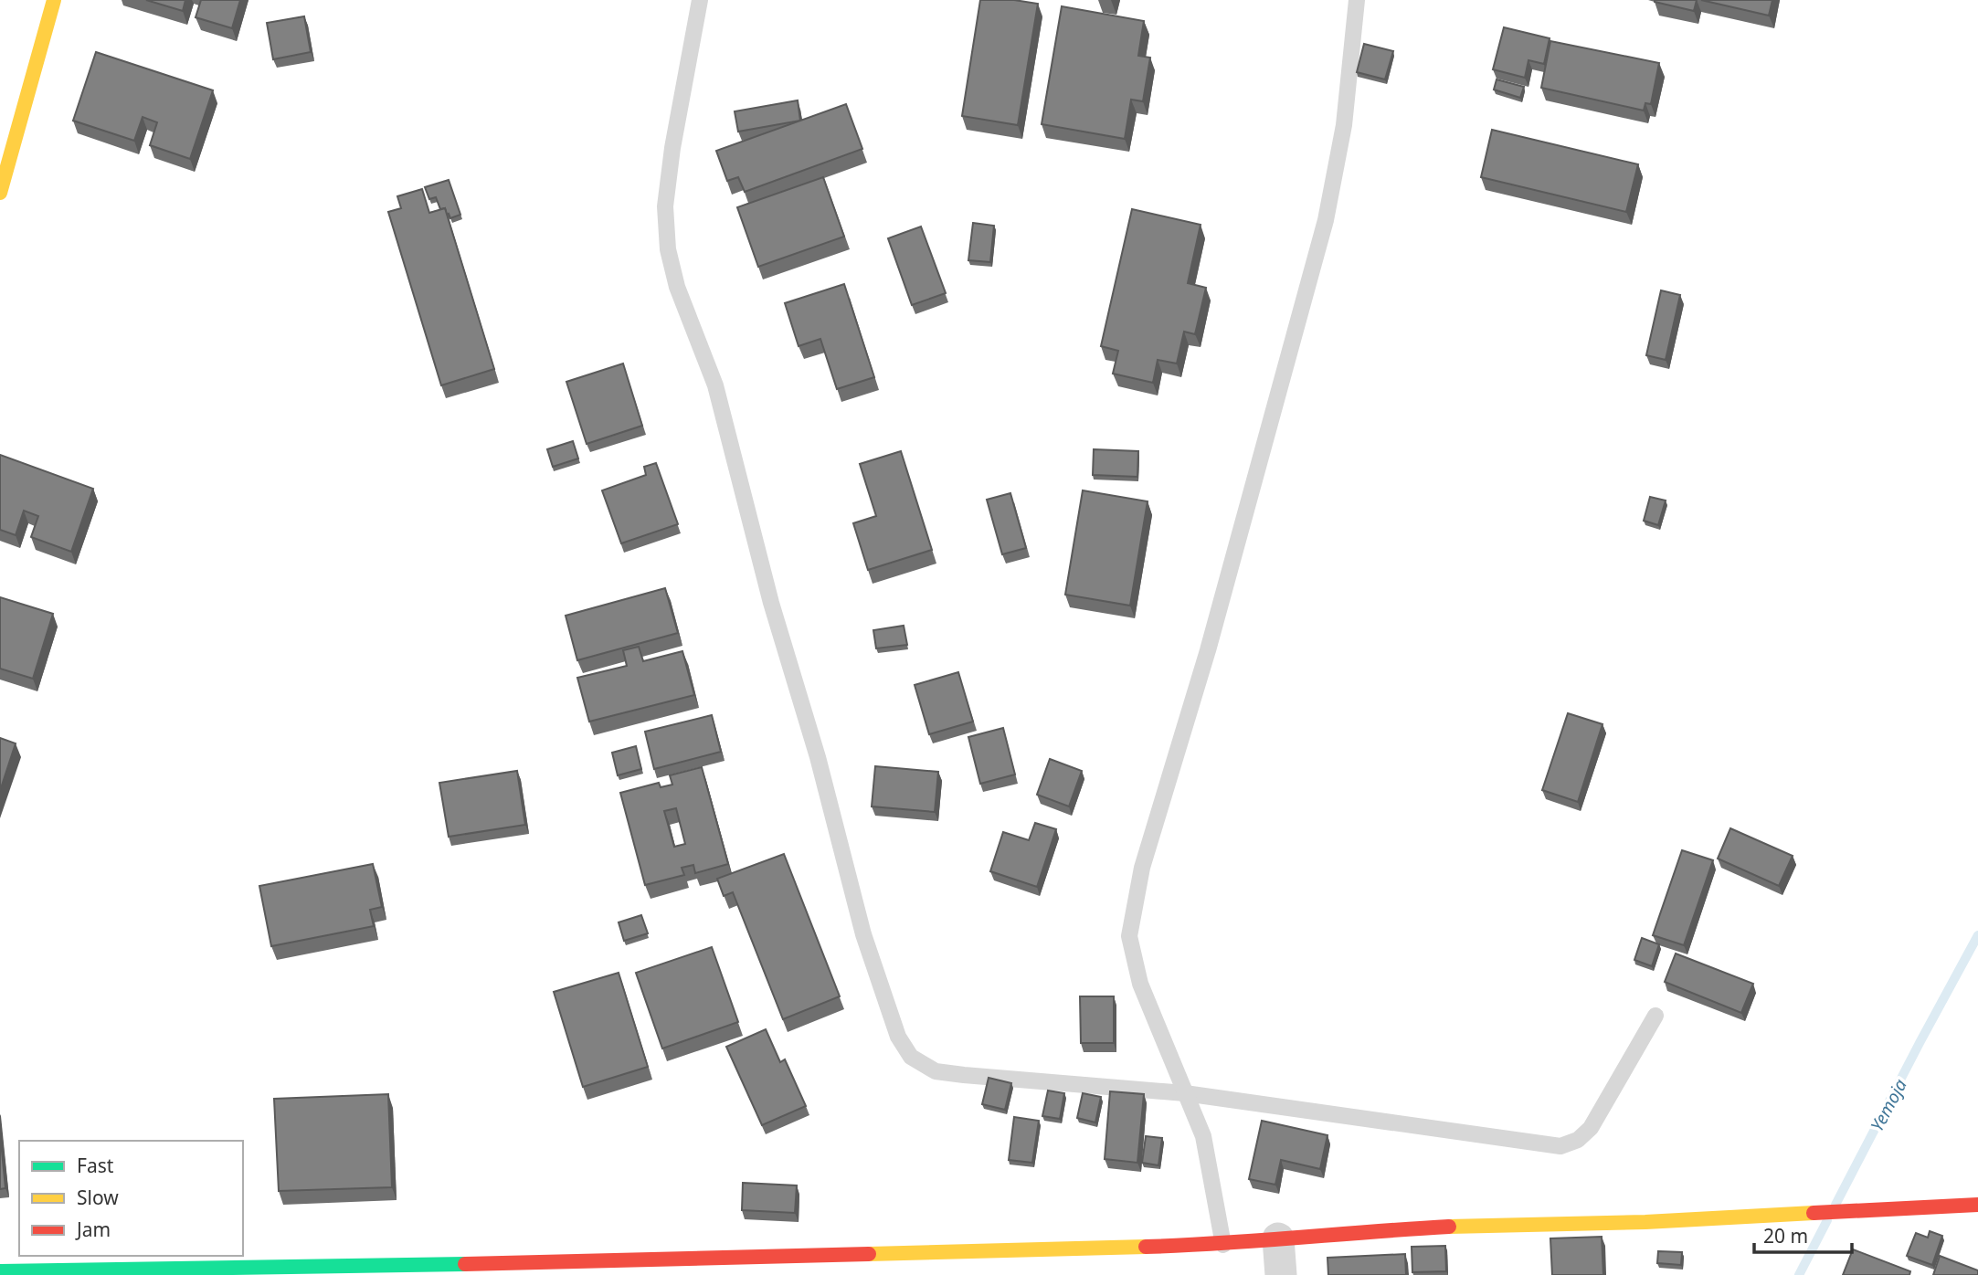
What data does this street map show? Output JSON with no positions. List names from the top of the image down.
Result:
{
  "water": ["Yemoja"],
  "legend": ["Fast", "Slow", "Jam"],
  "scale_bar": "20 m"
}
